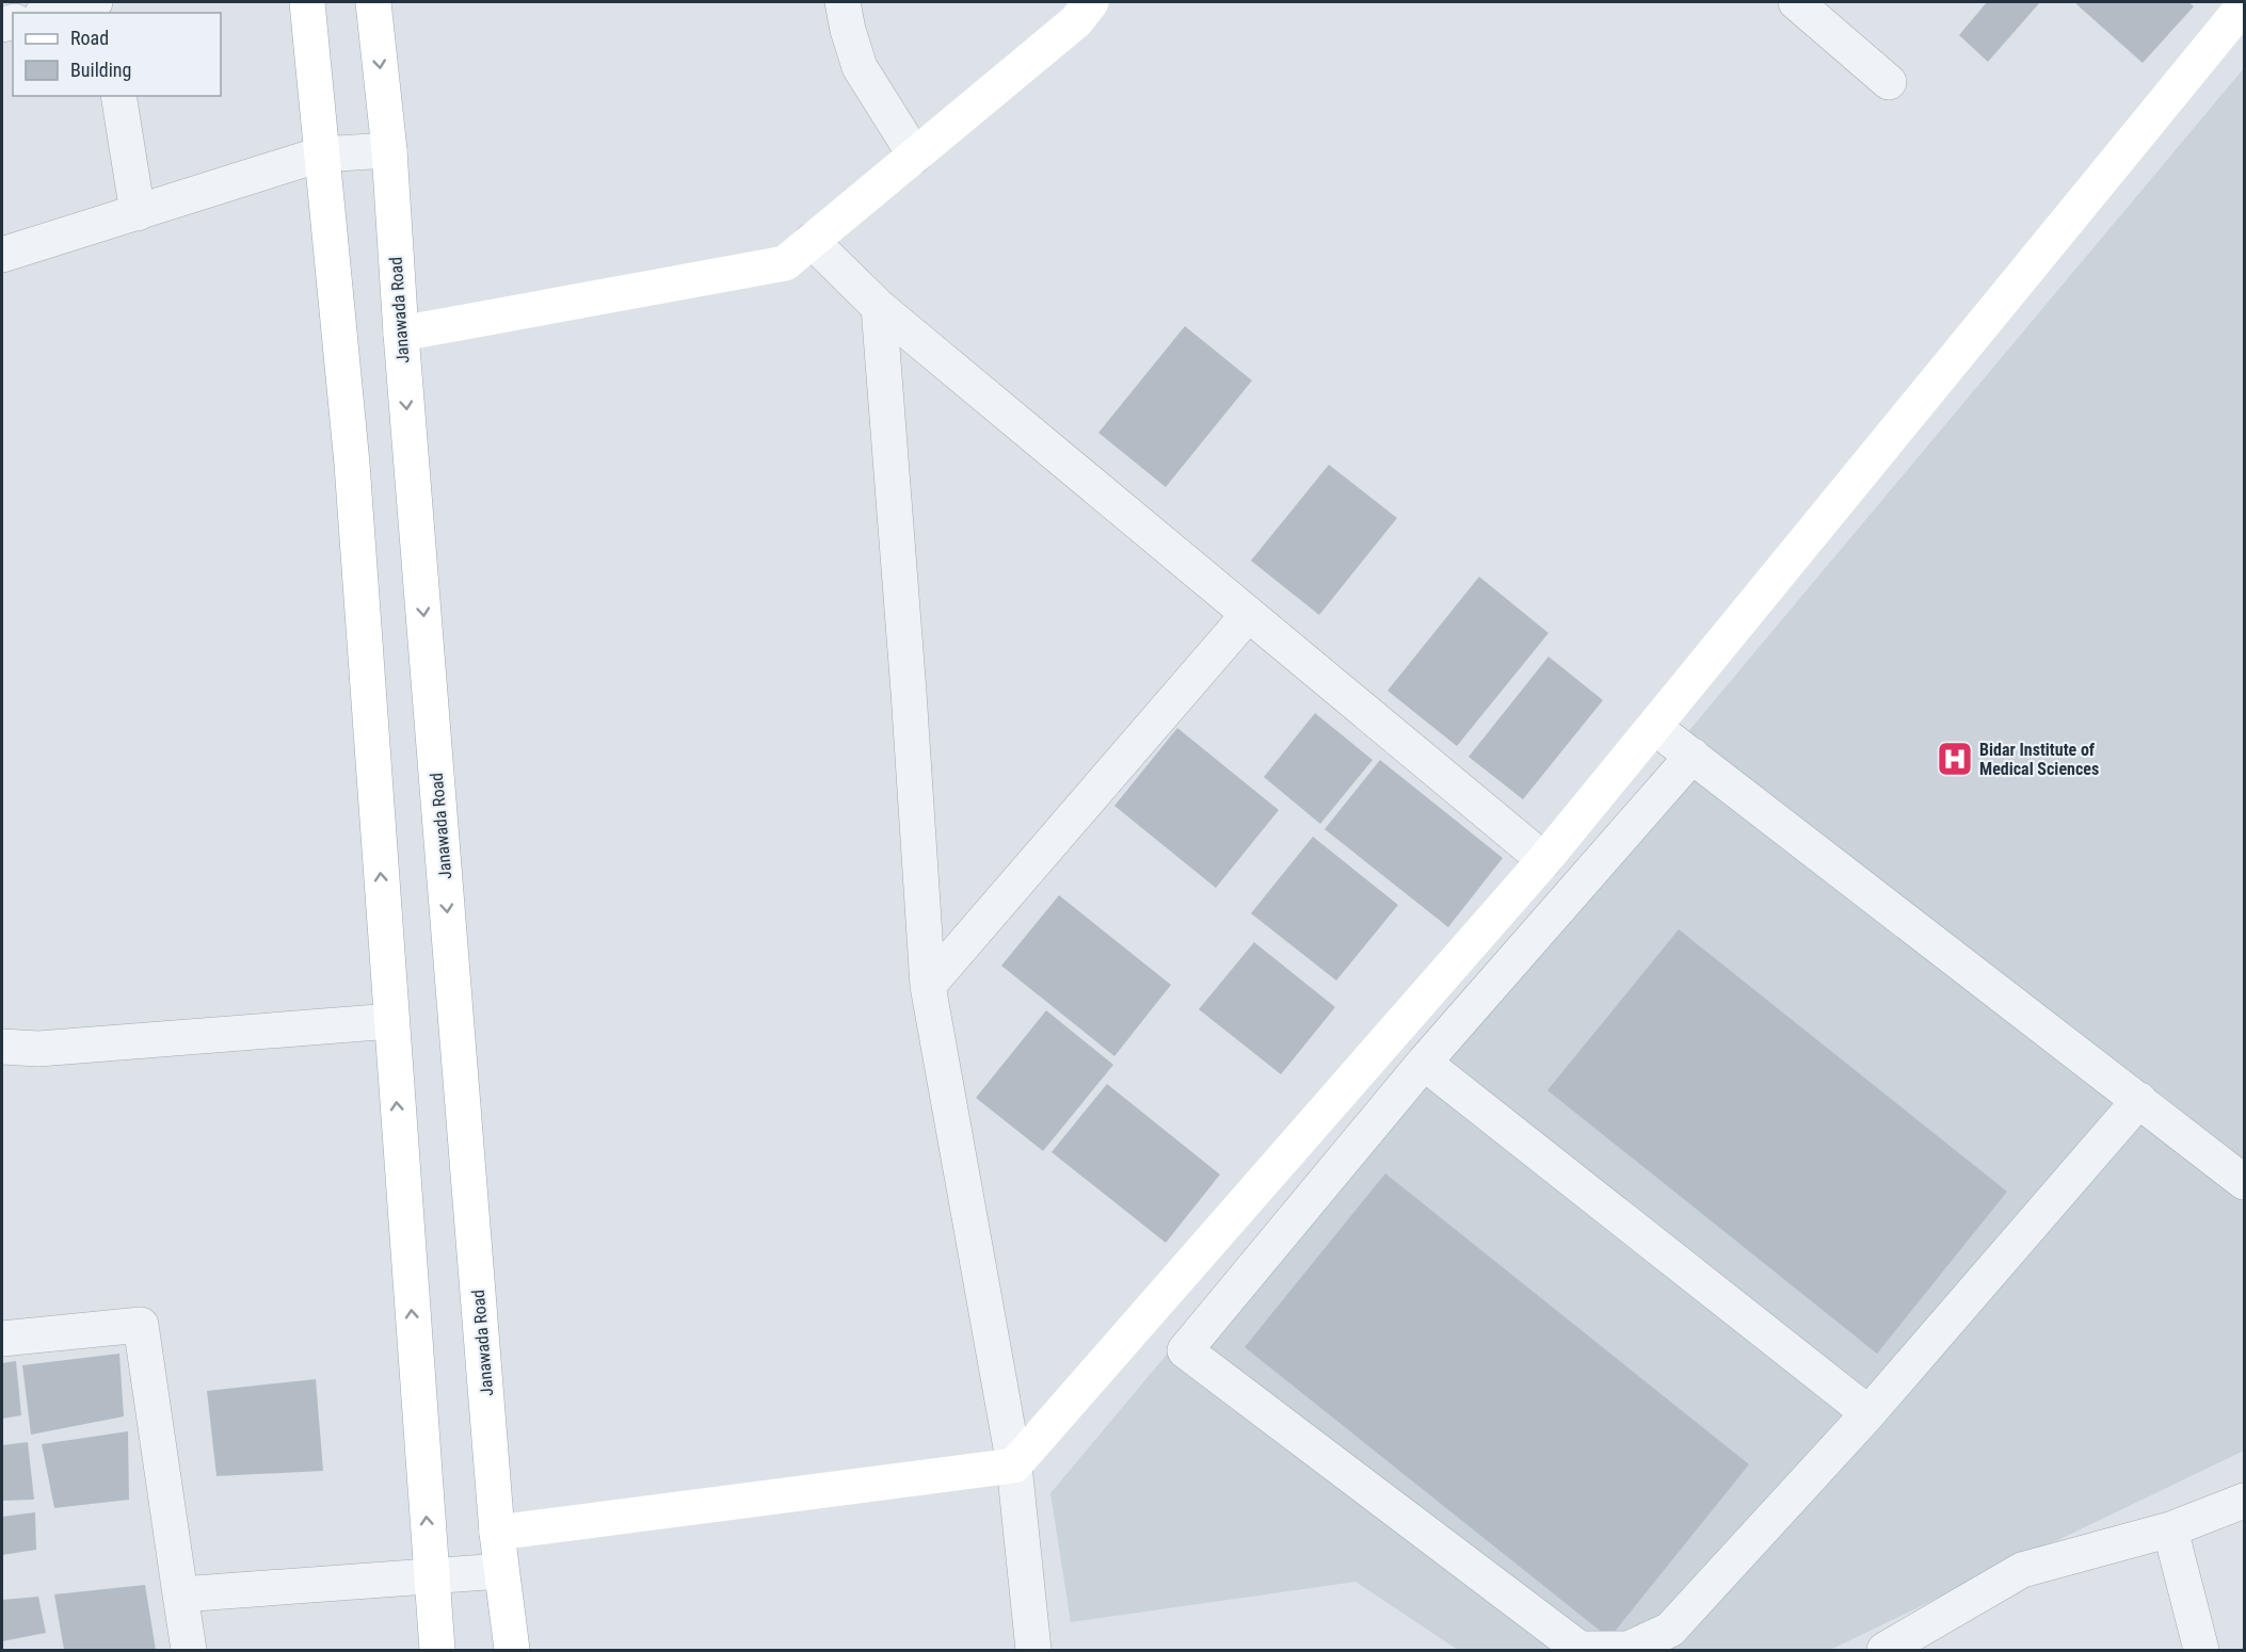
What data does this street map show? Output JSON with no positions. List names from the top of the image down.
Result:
{
  "streets": {
    "main road": ["Janawada Road"]
  },
  "places": {
    "hospital": ["Bidar Institute of Medical Sciences"]
  },
  "legend": ["Road", "Building"]
}
